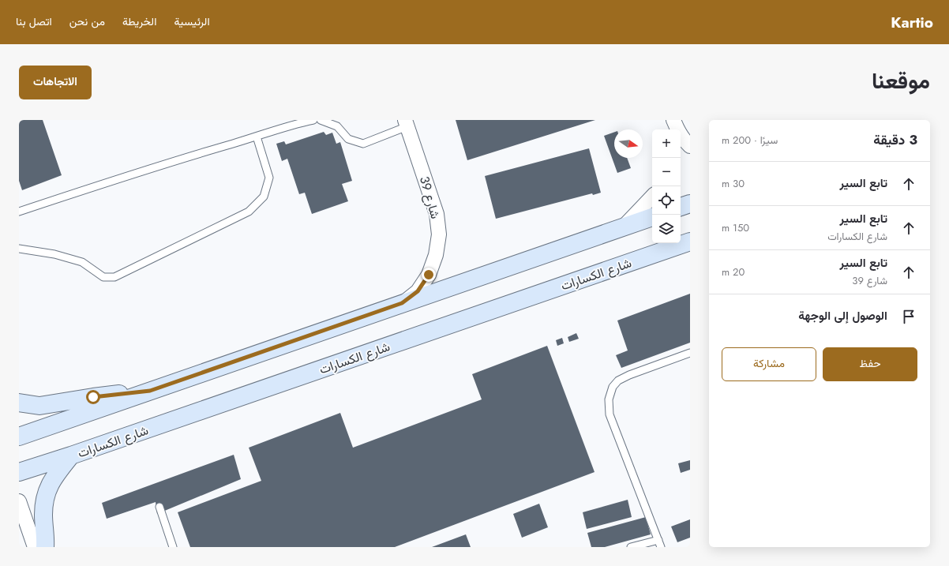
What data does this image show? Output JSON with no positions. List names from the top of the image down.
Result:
{
  "streets": {
    "street": ["شارع 39", "شارع الكسارات"]
  },
  "north": "right",
  "page": {
    "header": "Kartio",
    "nav": [
      "الرئيسية",
      "الخريطة",
      "من نحن",
      "اتصل بنا"
    ],
    "title": "موقعنا",
    "buttons": [
      "الاتجاهات",
      ["حفظ", "مشاركة"]
    ],
    "heading": ["3 دقيقة", "سيرًا · 200 m"],
    "map_buttons": ["+", "−"],
    "list": [
      ["تابع السير", "30 m"],
      ["تابع السير", "شارع الكسارات", "150 m"],
      ["تابع السير", "شارع 39", "20 m"],
      "الوصول إلى الوجهة"
    ]
  }
}
